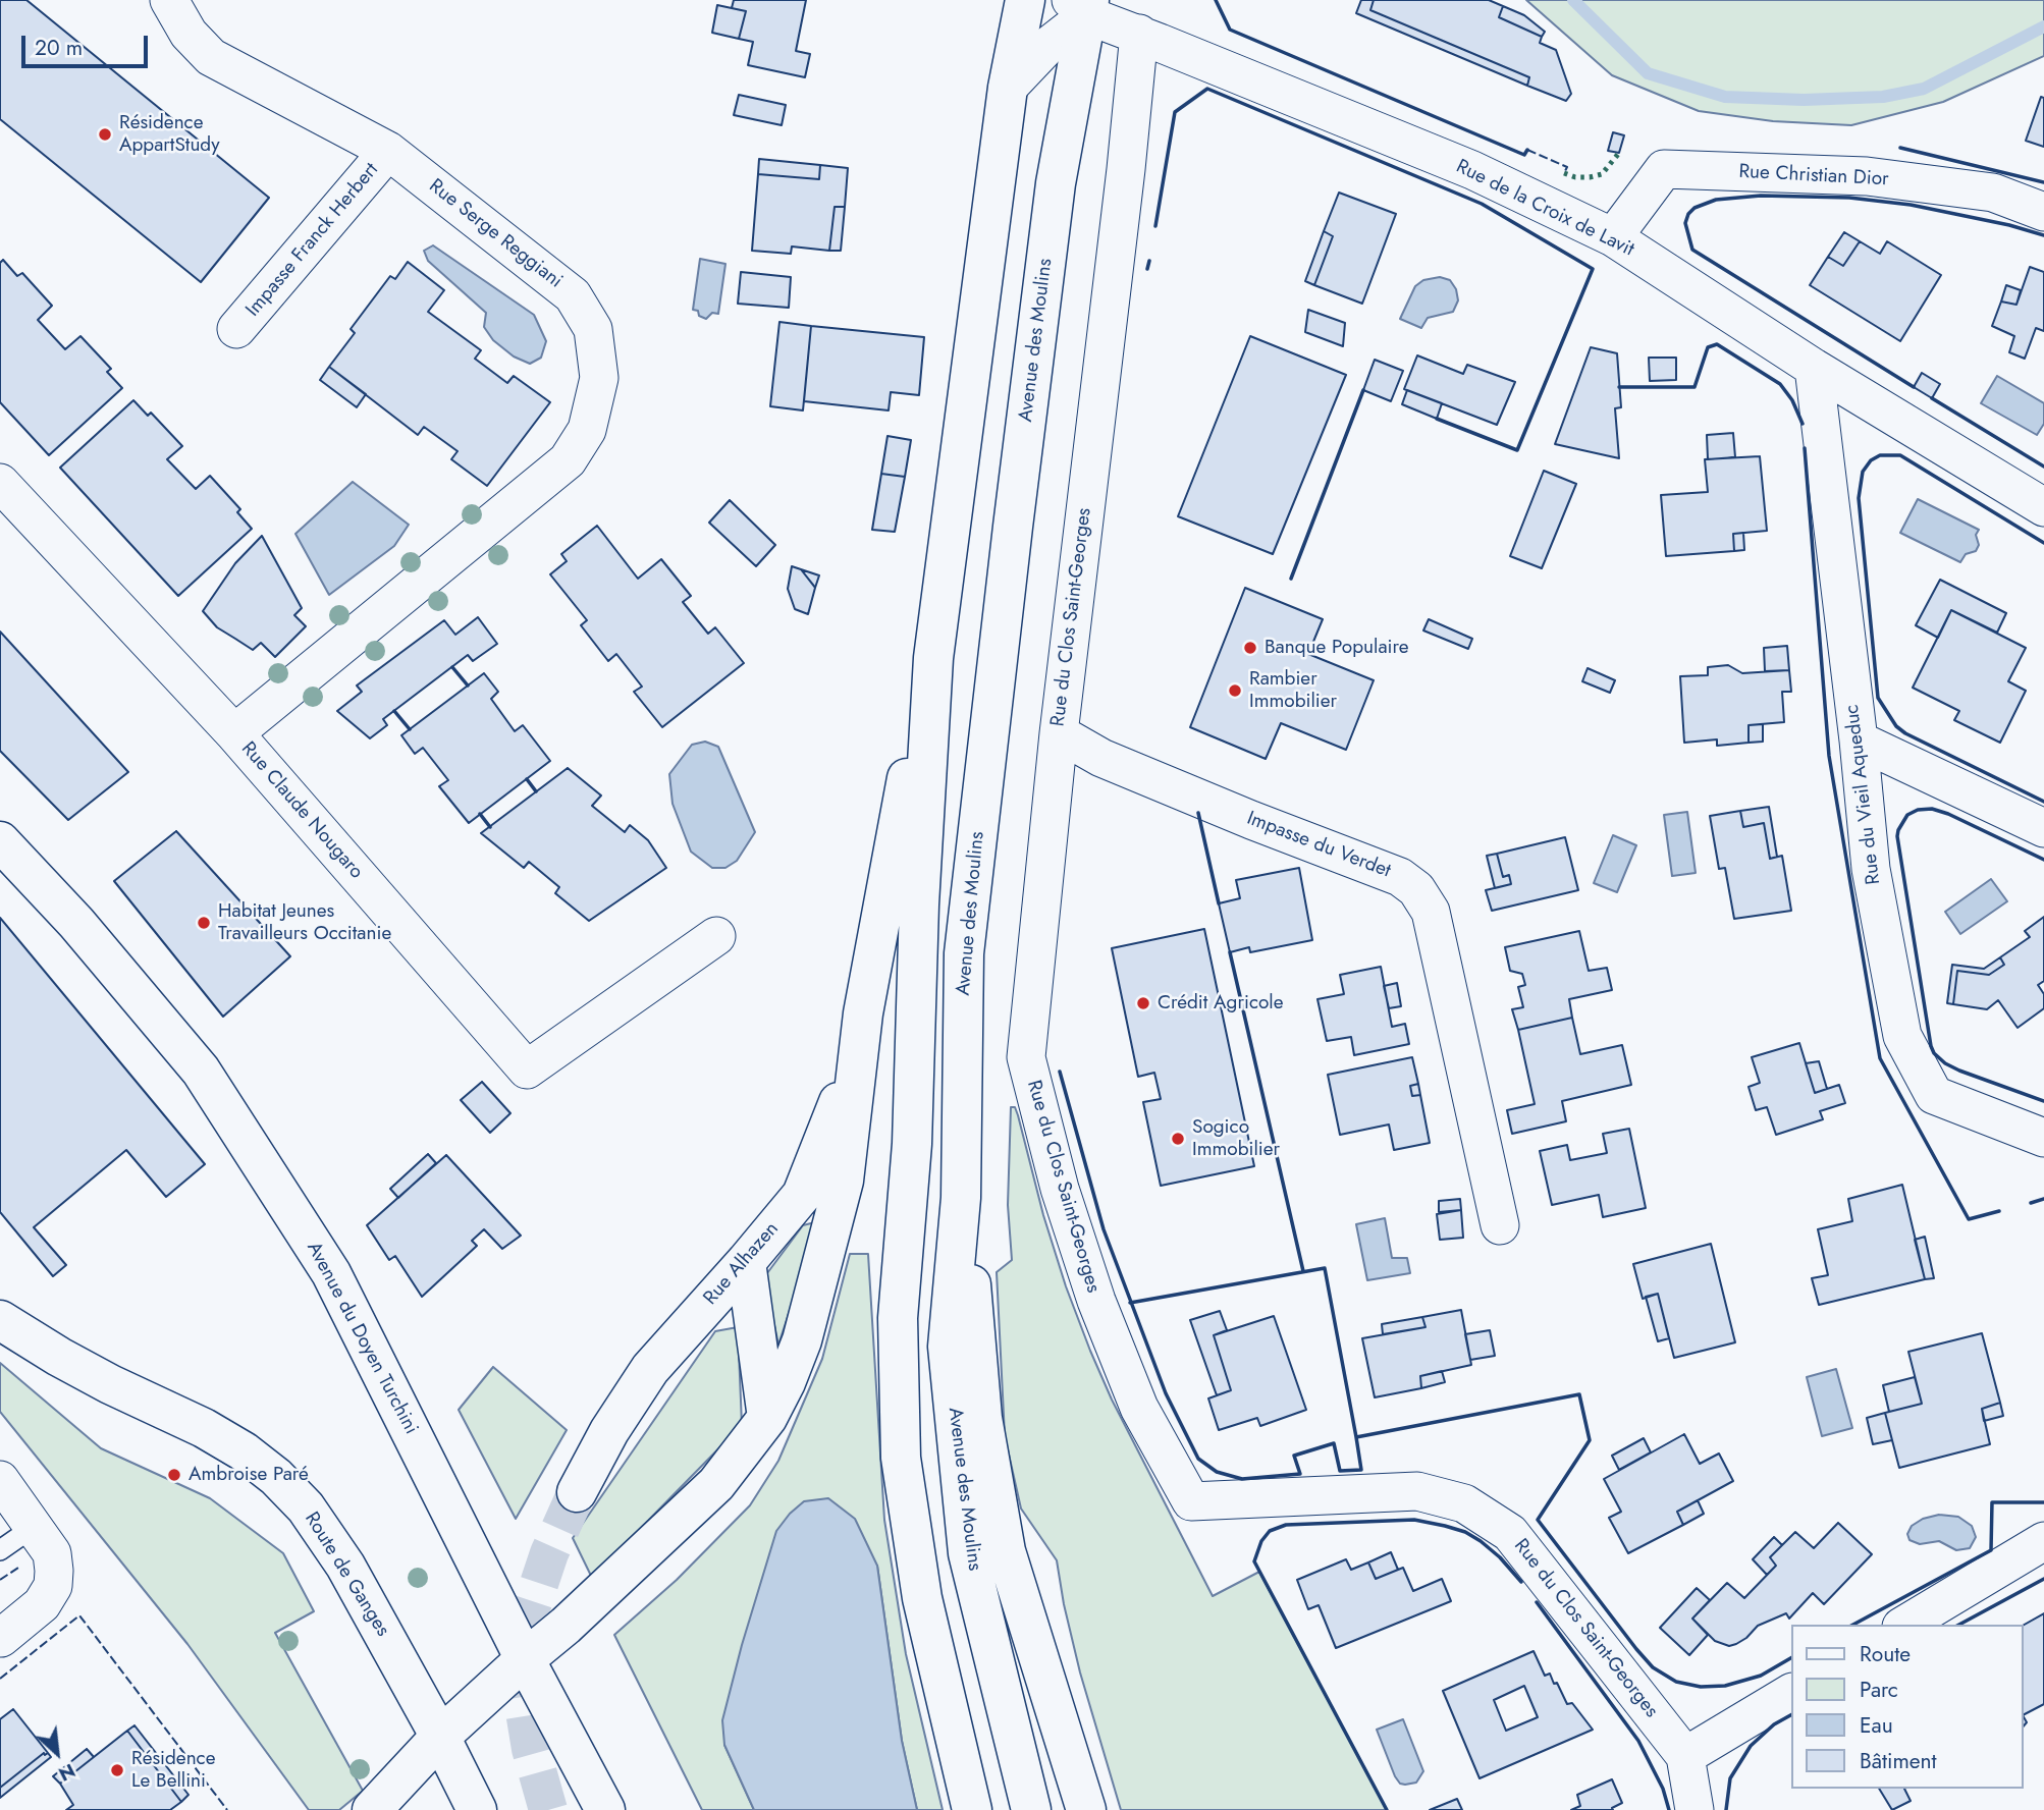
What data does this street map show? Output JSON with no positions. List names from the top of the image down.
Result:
{
  "streets": {
    "main road": [
      "Avenue des Moulins",
      "Rue Alhazen",
      "Avenue du Doyen Turchini",
      "Route de Ganges"
    ],
    "street": [
      "Rue Christian Dior",
      "Rue de la Croix de Lavit",
      "Rue Serge Reggiani",
      "Impasse Franck Herbert",
      "Rue du Clos Saint-Georges",
      "Rue du Vieil Aqueduc",
      "Rue Claude Nougaro",
      "Impasse du Verdet"
    ]
  },
  "crossings": [
    ["Rue Christian Dior", "Rue de la Croix de Lavit"],
    ["Rue de la Croix de Lavit", "Avenue des Moulins"],
    ["Rue de la Croix de Lavit", "Rue du Clos Saint-Georges"],
    ["Rue de la Croix de Lavit", "Rue du Vieil Aqueduc"],
    ["Rue Serge Reggiani", "Impasse Franck Herbert"],
    ["Rue Serge Reggiani", "Rue Claude Nougaro"],
    ["Avenue des Moulins", "Rue du Clos Saint-Georges"],
    ["Rue du Clos Saint-Georges", "Impasse du Verdet"]
  ],
  "places": [
    "Résidence AppartStudy",
    "Banque Populaire",
    "Rambier Immobilier",
    "Habitat Jeunes Travailleurs Occitanie",
    "Crédit Agricole",
    "Sogico Immobilier",
    "Ambroise Paré",
    "Résidence Le Bellini"
  ],
  "legend": [
    "Route",
    "Parc",
    "Eau",
    "Bâtiment"
  ],
  "scale_bar": "20 m",
  "north": "bottom right"
}
